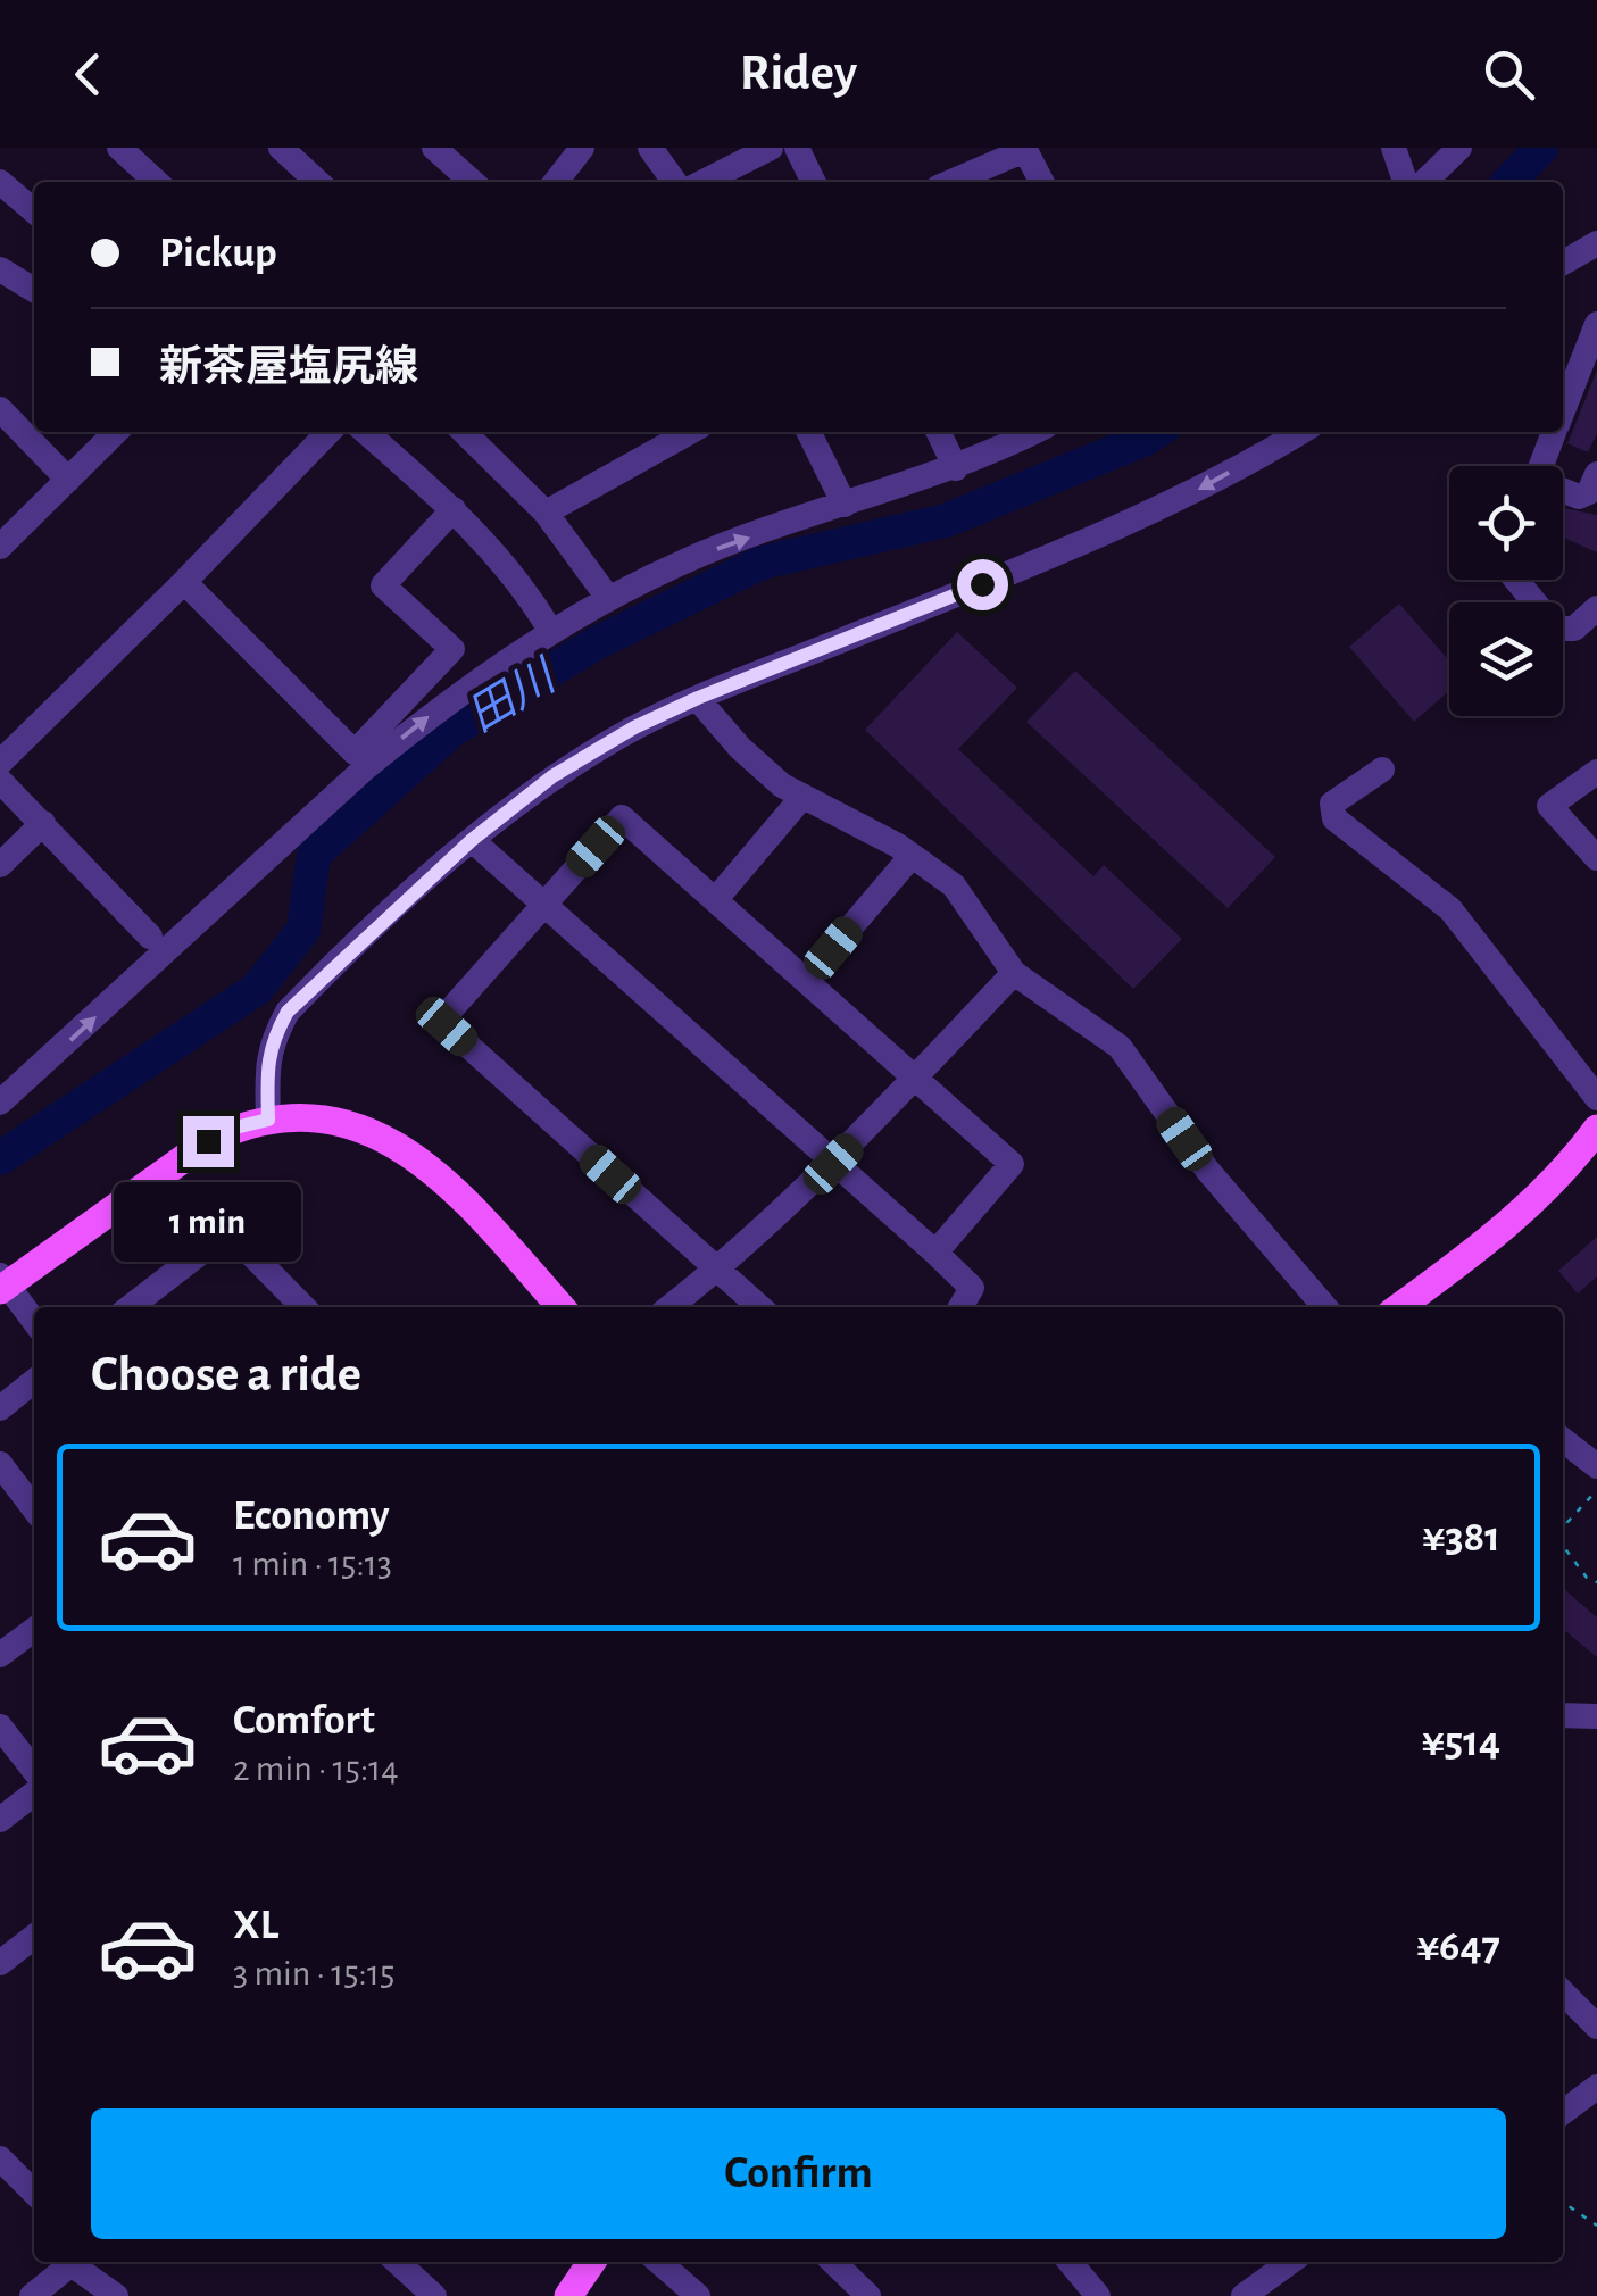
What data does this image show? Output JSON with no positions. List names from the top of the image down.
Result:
{
  "water": ["田川"],
  "page": {
    "header": "Ridey",
    "banner": ["Pickup", "新茶屋塩尻線"],
    "bubble": "1 min",
    "heading": "Choose a ride",
    "list": [
      {
        "name": "Economy",
        "note": "1 min · 15:13",
        "value": "¥381"
      },
      {
        "name": "Comfort",
        "note": "2 min · 15:14",
        "value": "¥514"
      },
      {
        "name": "XL",
        "note": "3 min · 15:15",
        "value": "¥647"
      }
    ],
    "buttons": "Confirm"
  }
}
